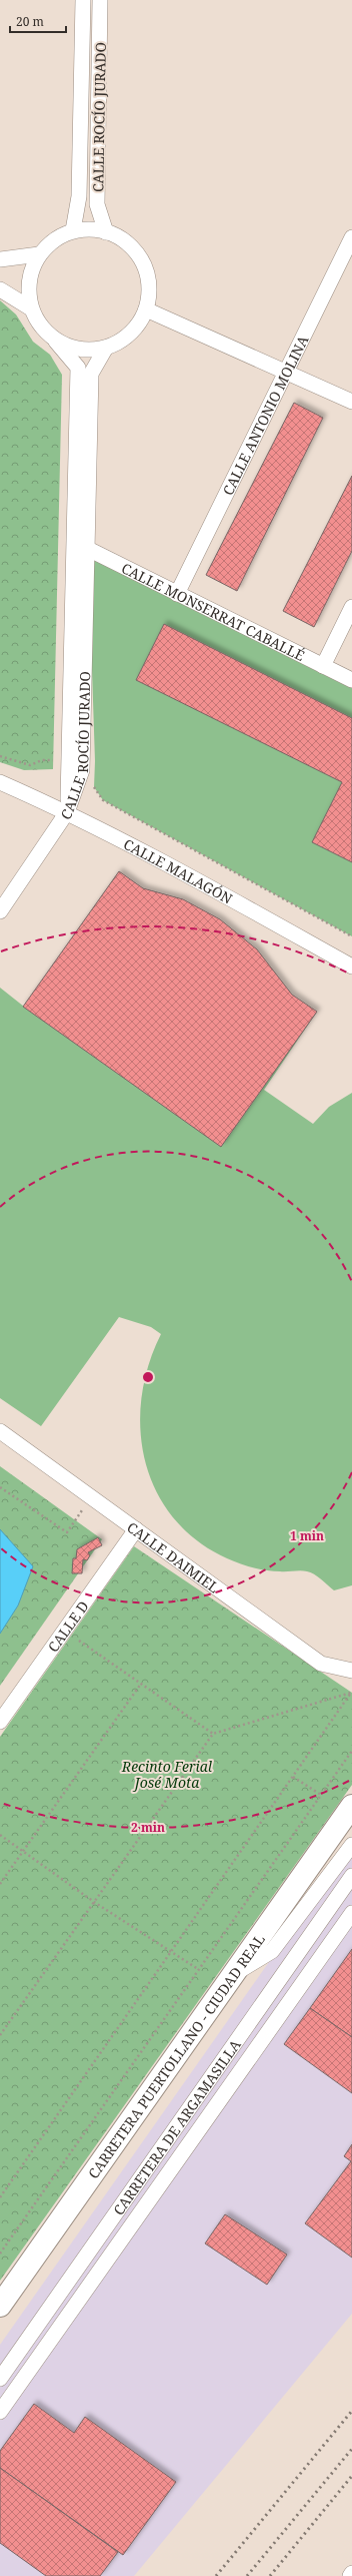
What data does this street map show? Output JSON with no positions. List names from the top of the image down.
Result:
{
  "streets": {
    "highway": ["CARRETERA PUERTOLLANO - CIUDAD REAL"],
    "street": [
      "CALLE ROCÍO JURADO",
      "CALLE ANTONIO MOLINA",
      "CALLE MONSERRAT CABALLÉ",
      "CALLE MALAGÓN",
      "CALLE DAIMIEL",
      "CALLE D",
      "CARRETERA DE ARGAMASILLA"
    ]
  },
  "crossings": [
    ["CALLE ROCÍO JURADO", "CALLE MONSERRAT CABALLÉ"],
    ["CALLE ROCÍO JURADO", "CALLE MALAGÓN"],
    ["CALLE ANTONIO MOLINA", "CALLE MONSERRAT CABALLÉ"],
    ["CALLE DAIMIEL", "CALLE D"]
  ],
  "parks": ["Recinto Ferial José Mota"],
  "scale_bar": "20 m",
  "rings": ["1 min", "2 min"]
}
